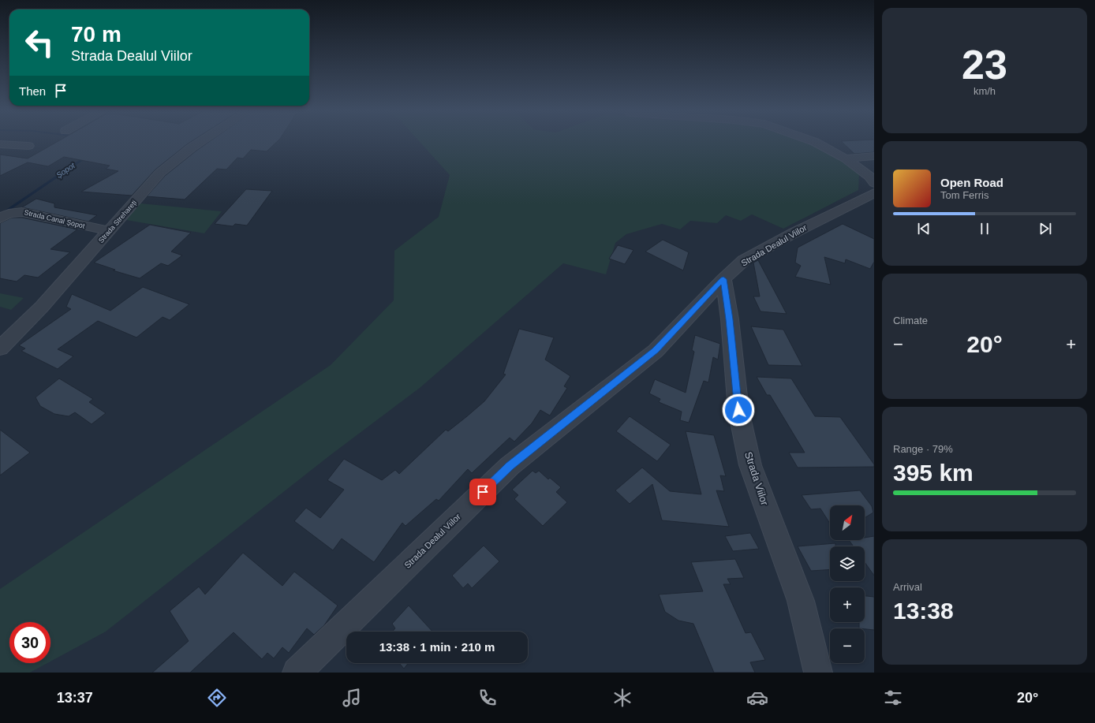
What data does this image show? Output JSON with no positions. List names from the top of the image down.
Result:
{
  "streets": {
    "street": [
      "Strada Canal Șopot",
      "Strada Strehareți",
      "Strada Dealul Viilor",
      "Strada Viilor"
    ]
  },
  "crossings": [
    ["Strada Canal Șopot", "Strada Strehareți"],
    ["Strada Dealul Viilor", "Strada Viilor"]
  ],
  "water": ["Șopot"],
  "north": "top right",
  "page": {
    "tile": [
      ["23", "km/h"],
      "Climate",
      ["Range · 79%", "395 km"],
      ["Arrival", "13:38"]
    ],
    "turn": ["70 m", "Strada Dealul Viilor"],
    "then": "Then",
    "song": ["Open Road", "Tom Ferris"],
    "heat": ["−", "20°", "+"],
    "map_buttons": ["+", "−"],
    "limit": "30",
    "trip": "13:38 · 1 min · 210 m",
    "tabs": ["13:37", "20°"]
  }
}
